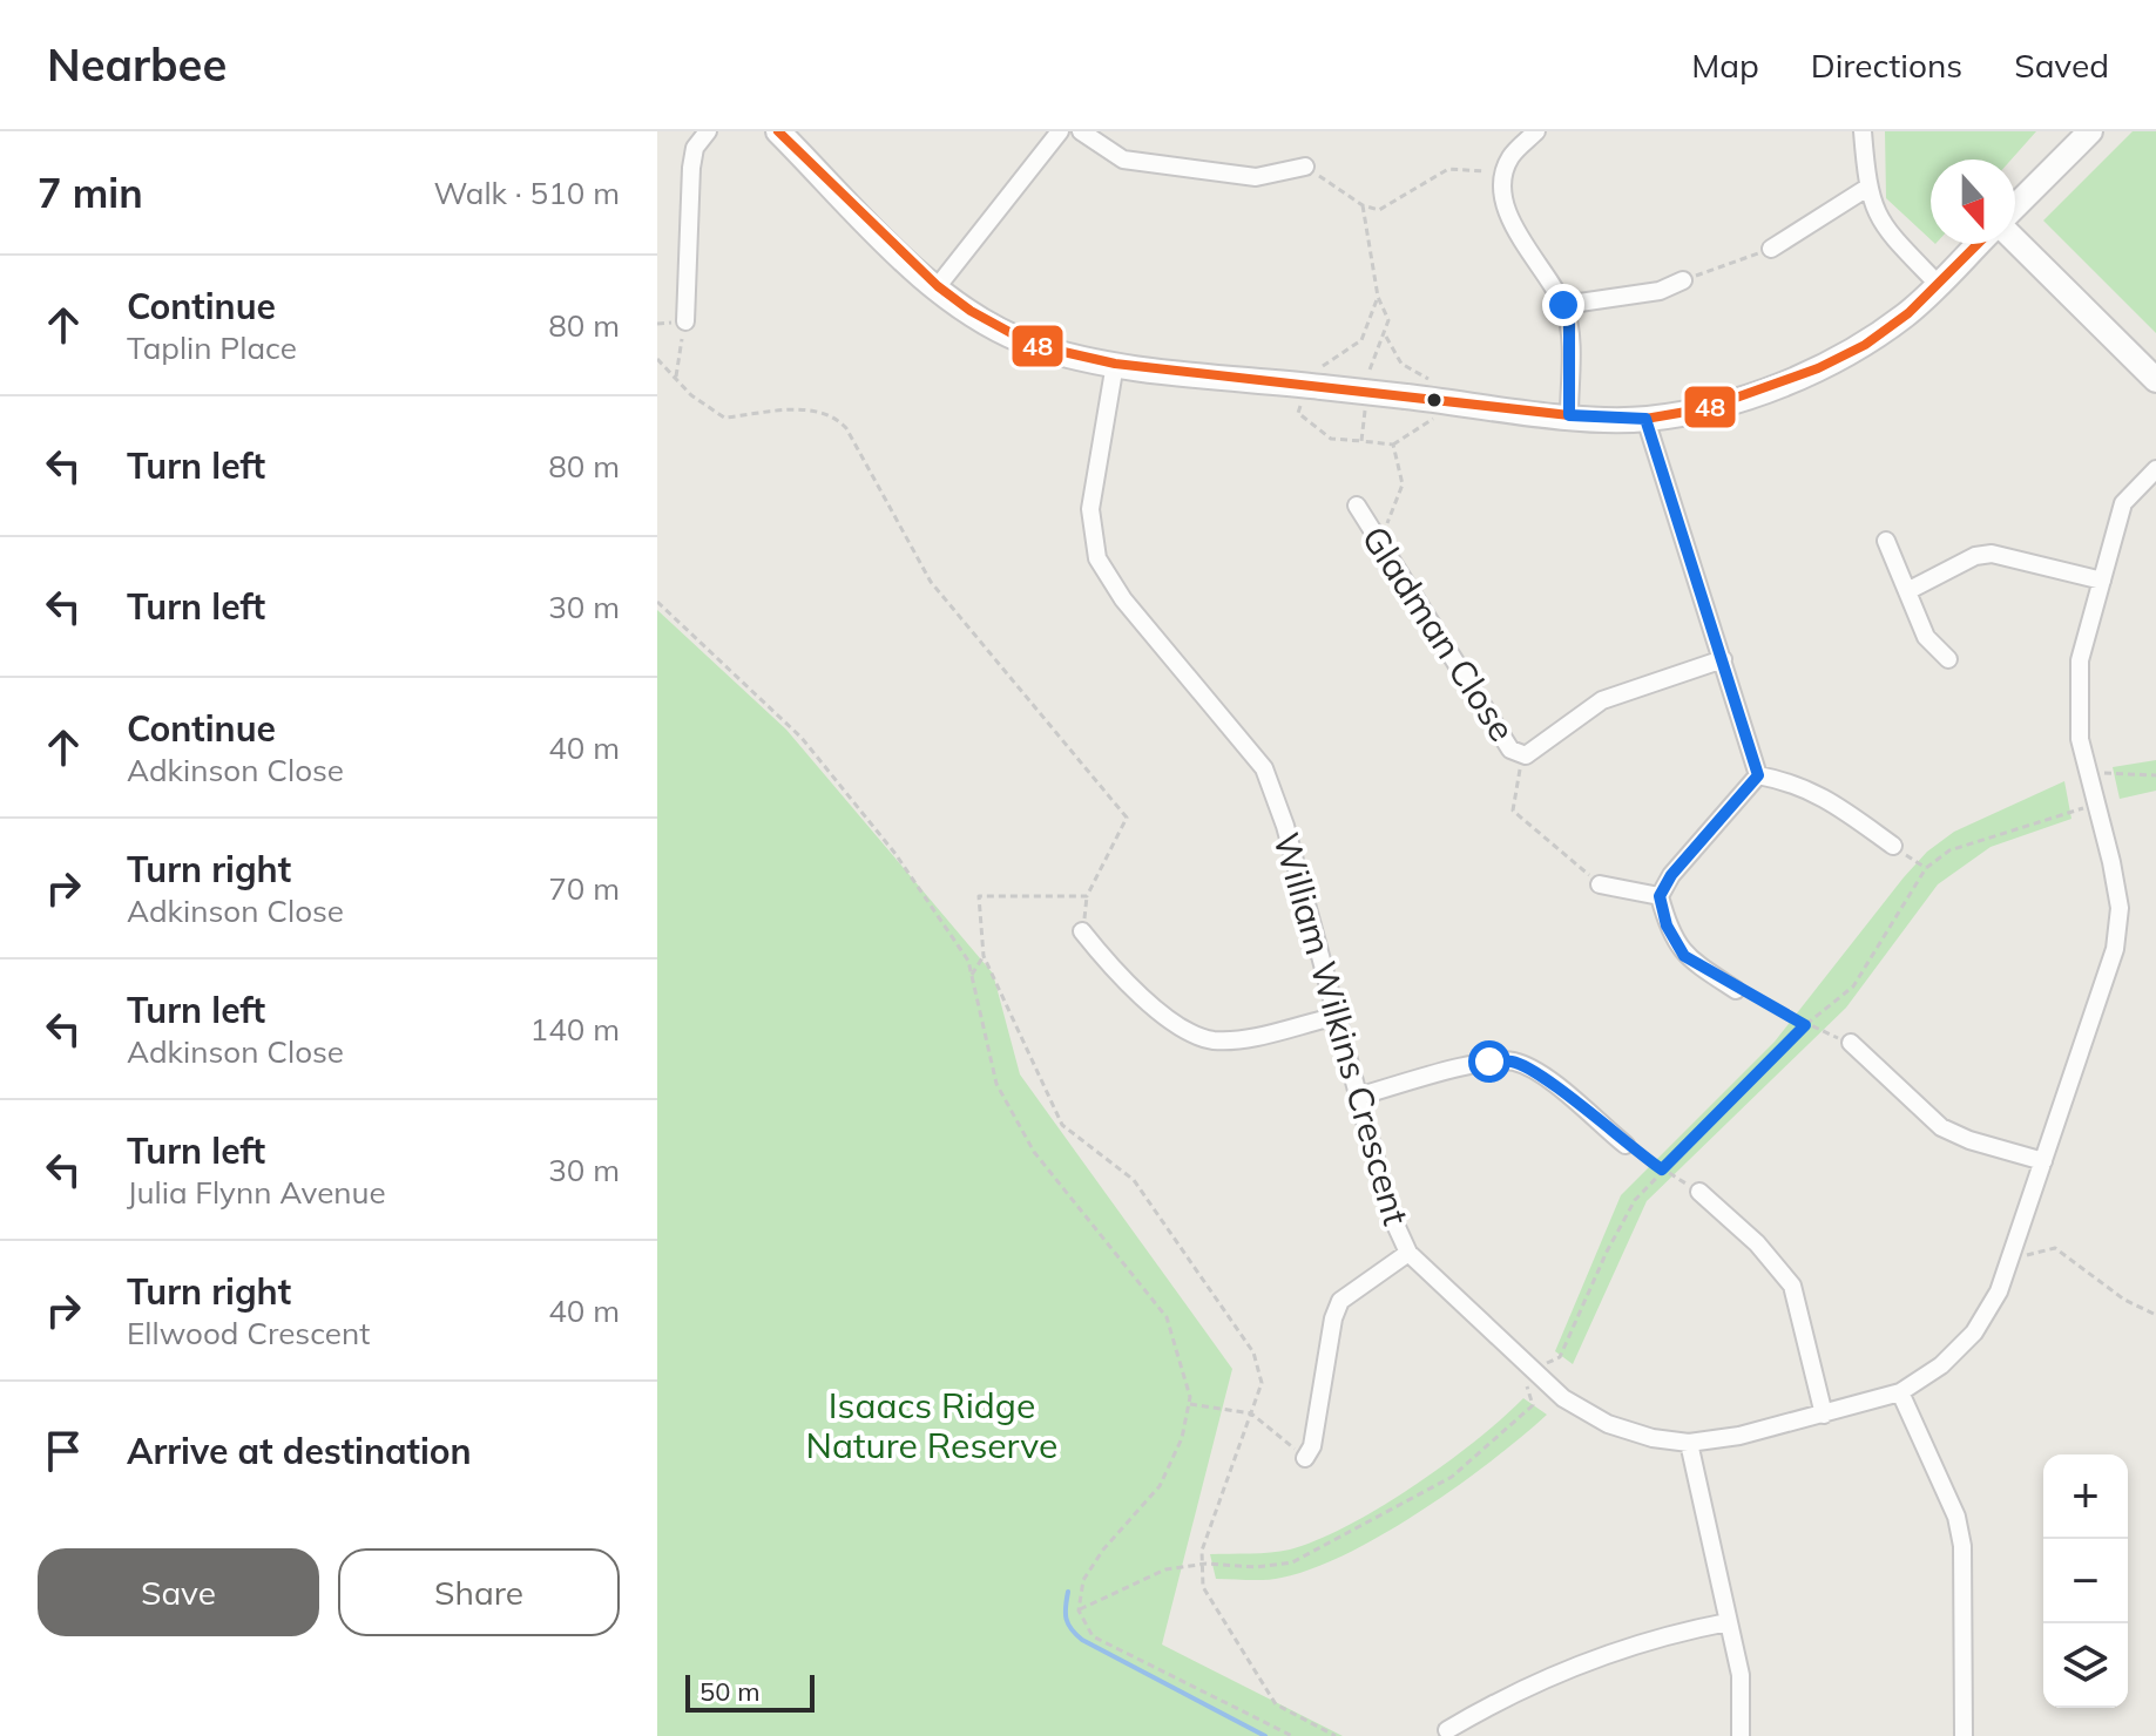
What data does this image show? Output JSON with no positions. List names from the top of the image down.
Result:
{
  "streets": {
    "street": ["Gladman Close", "William Wilkins Crescent"]
  },
  "parks": ["Isaacs Ridge Nature Reserve"],
  "lines": ["transit line 48"],
  "scale_bar": "50 m",
  "north": "bottom",
  "page": {
    "header": "Nearbee",
    "nav": ["Map", "Directions", "Saved"],
    "heading": ["7 min", "Walk · 510 m"],
    "list": [
      ["Continue", "Taplin Place", "80 m"],
      ["Turn left", "80 m"],
      ["Turn left", "30 m"],
      ["Continue", "Adkinson Close", "40 m"],
      ["Turn right", "Adkinson Close", "70 m"],
      ["Turn left", "Adkinson Close", "140 m"],
      ["Turn left", "Julia Flynn Avenue", "30 m"],
      ["Turn right", "Ellwood Crescent", "40 m"],
      "Arrive at destination"
    ],
    "map_buttons": ["+", "−"],
    "buttons": ["Save", "Share"],
    "scale": "50 m"
  }
}
